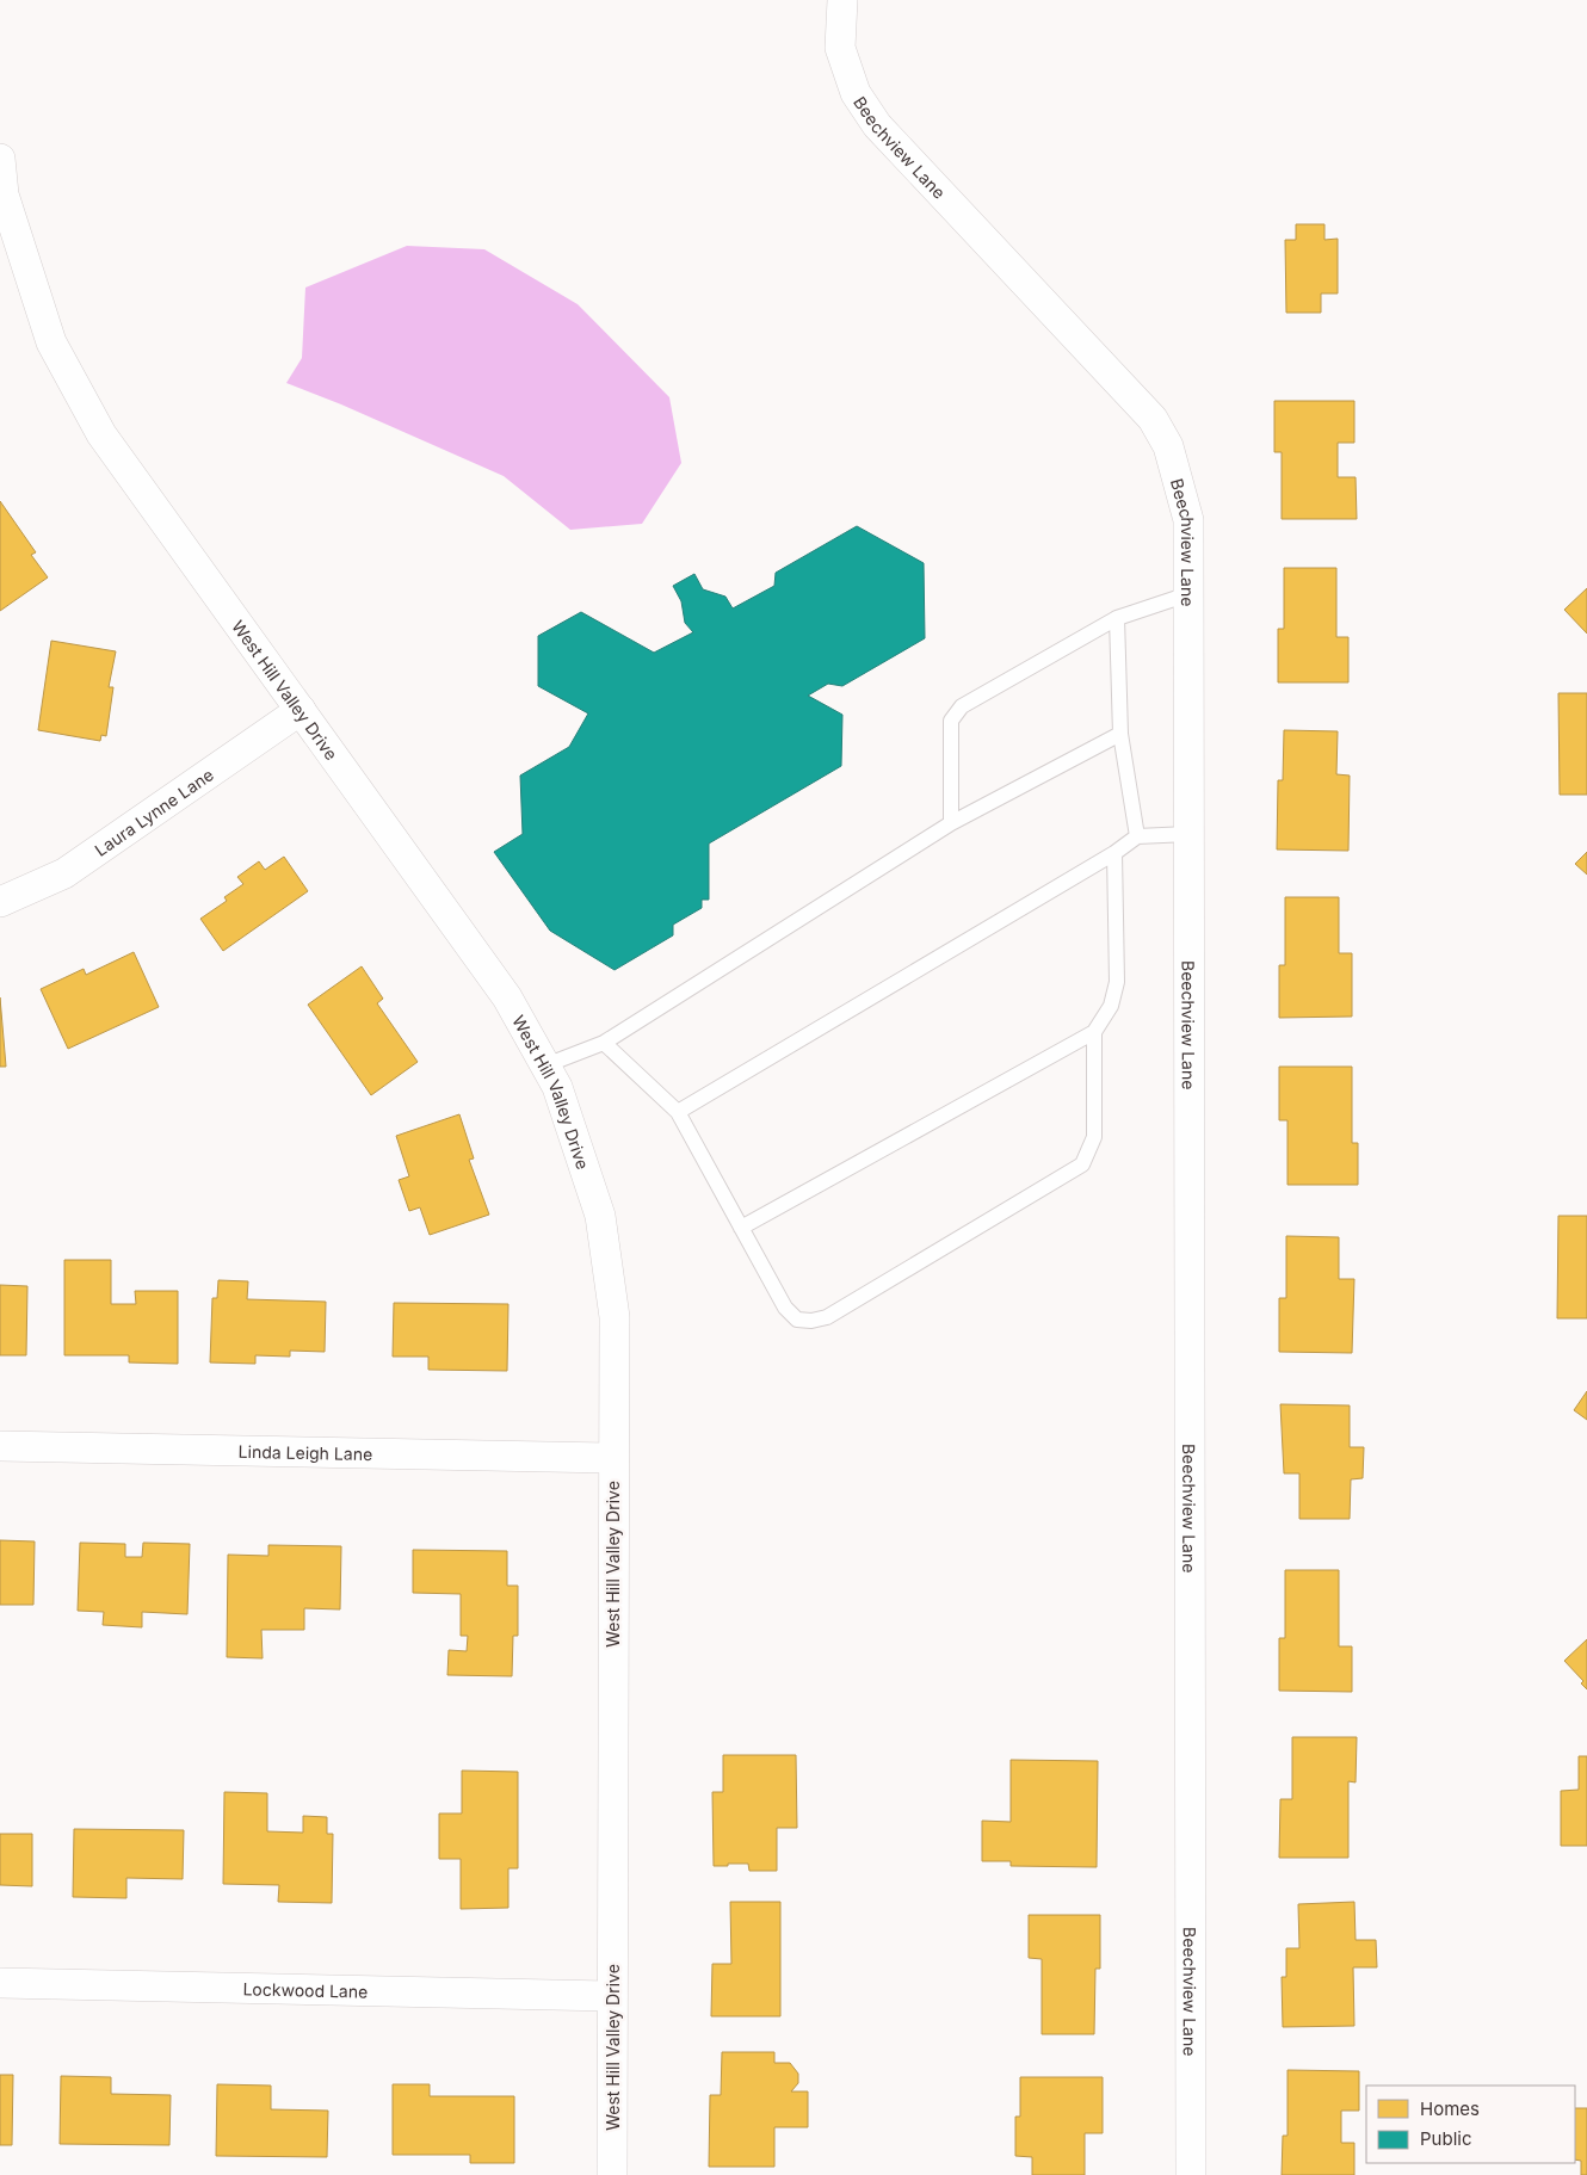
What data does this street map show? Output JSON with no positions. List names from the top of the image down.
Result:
{
  "streets": {
    "street": [
      "Beechview Lane",
      "West Hill Valley Drive",
      "Laura Lynne Lane",
      "Linda Leigh Lane",
      "Lockwood Lane"
    ]
  },
  "crossings": [
    ["West Hill Valley Drive", "Laura Lynne Lane"],
    ["West Hill Valley Drive", "Linda Leigh Lane"],
    ["West Hill Valley Drive", "Lockwood Lane"]
  ],
  "legend": ["Homes", "Public"]
}
